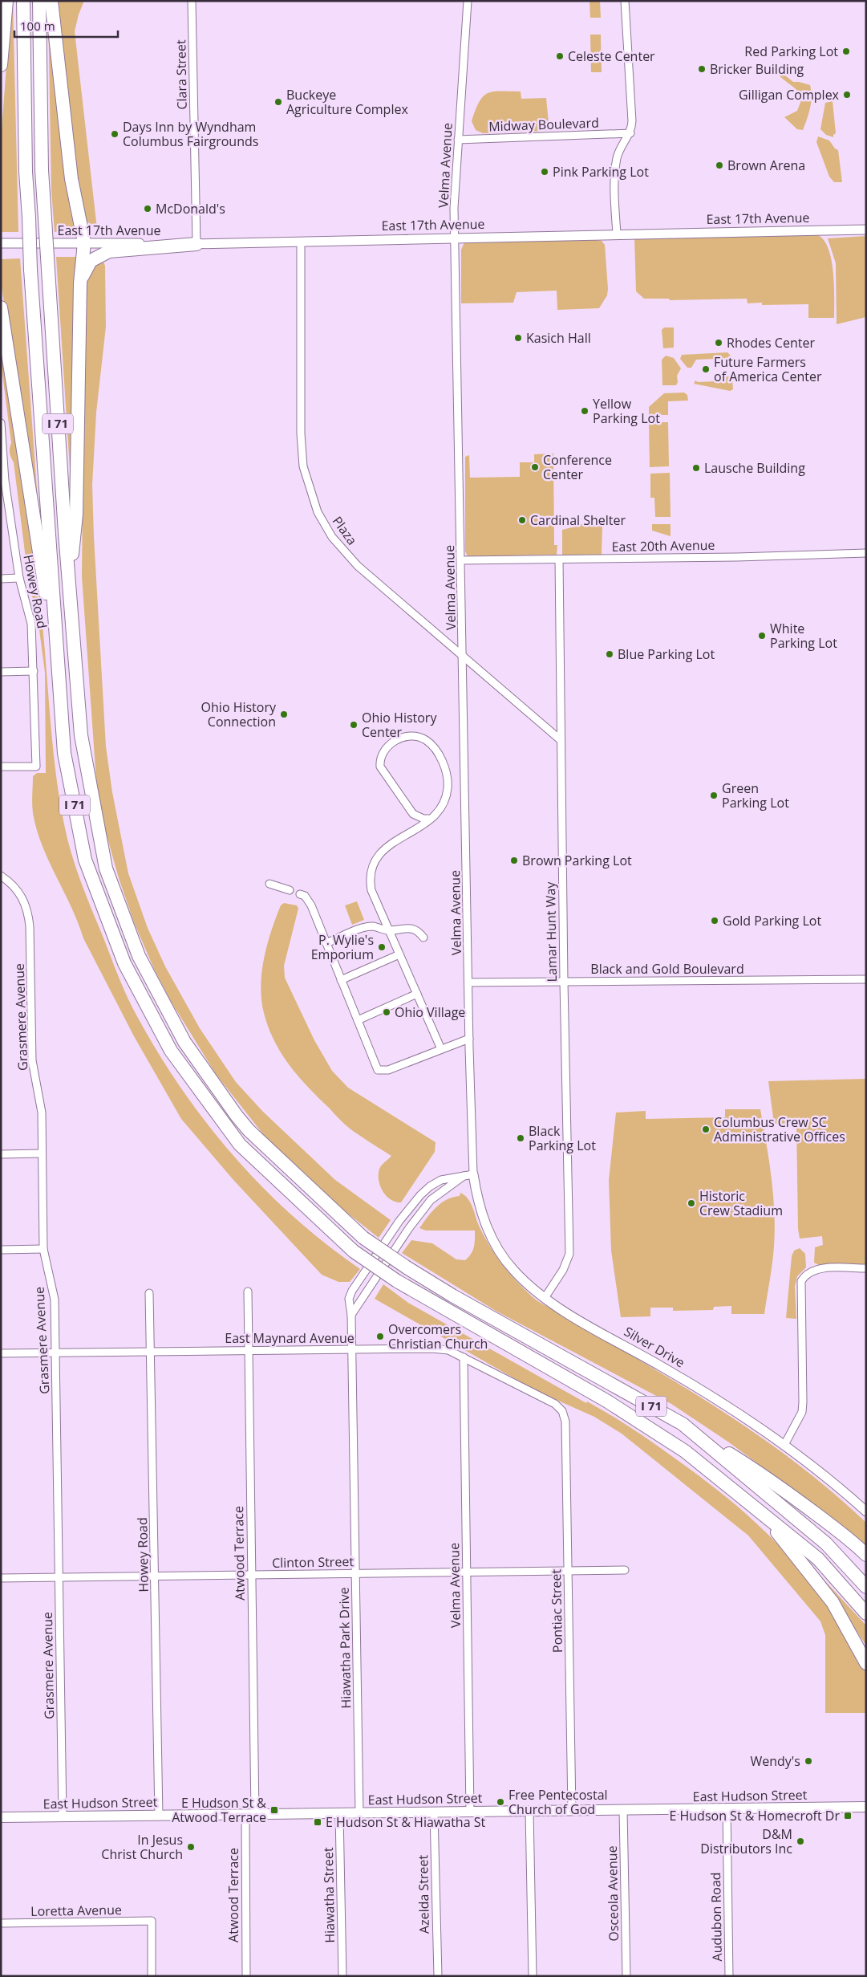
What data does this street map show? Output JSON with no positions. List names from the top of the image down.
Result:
{
  "streets": {
    "highway": ["I 71"],
    "main road": ["East Hudson Street"],
    "street": [
      "Clara Street",
      "Midway Boulevard",
      "Velma Avenue",
      "East 17th Avenue",
      "Plaza",
      "East 20th Avenue",
      "Howey Road",
      "Lamar Hunt Way",
      "Black and Gold Boulevard",
      "Grasmere Avenue",
      "East Maynard Avenue",
      "Silver Drive",
      "Atwood Terrace",
      "Clinton Street",
      "Pontiac Street",
      "Hiawatha Park Drive",
      "Osceola Avenue",
      "Azelda Street",
      "Hiawatha Street",
      "Loretta Avenue",
      "Audubon Road"
    ]
  },
  "crossings": [
    ["Clara Street", "East 17th Avenue"],
    ["Midway Boulevard", "Velma Avenue"],
    ["Velma Avenue", "East 17th Avenue"],
    ["Velma Avenue", "Plaza"],
    ["Velma Avenue", "East 20th Avenue"],
    ["Velma Avenue", "Black and Gold Boulevard"],
    ["Velma Avenue", "East Maynard Avenue"],
    ["Velma Avenue", "Silver Drive"],
    ["Velma Avenue", "Clinton Street"],
    ["Velma Avenue", "Hiawatha Park Drive"],
    ["Velma Avenue", "East Hudson Street"],
    ["East 17th Avenue", "Plaza"],
    ["Plaza", "Lamar Hunt Way"],
    ["East 20th Avenue", "Lamar Hunt Way"],
    ["Howey Road", "East Maynard Avenue"],
    ["Howey Road", "Clinton Street"],
    ["Howey Road", "East Hudson Street"],
    ["Lamar Hunt Way", "Black and Gold Boulevard"],
    ["Lamar Hunt Way", "Silver Drive"],
    ["Grasmere Avenue", "East Maynard Avenue"],
    ["Grasmere Avenue", "Clinton Street"],
    ["Grasmere Avenue", "East Hudson Street"],
    ["East Maynard Avenue", "Atwood Terrace"],
    ["East Maynard Avenue", "Pontiac Street"],
    ["East Maynard Avenue", "Hiawatha Park Drive"],
    ["Silver Drive", "Hiawatha Park Drive"],
    ["Atwood Terrace", "Clinton Street"],
    ["Atwood Terrace", "East Hudson Street"],
    ["Clinton Street", "Pontiac Street"],
    ["Clinton Street", "Hiawatha Park Drive"],
    ["Pontiac Street", "East Hudson Street"],
    ["Hiawatha Park Drive", "East Hudson Street"],
    ["East Hudson Street", "Osceola Avenue"],
    ["East Hudson Street", "Azelda Street"],
    ["East Hudson Street", "Hiawatha Street"],
    ["East Hudson Street", "Audubon Road"]
  ],
  "places": {
    "other": [
      "Red Parking Lot",
      "Celeste Center",
      "Bricker Building",
      "Gilligan Complex",
      "Buckeye Agriculture Complex",
      "Days Inn by Wyndham Columbus Fairgrounds",
      "Brown Arena",
      "Pink Parking Lot",
      "McDonald's",
      "Kasich Hall",
      "Rhodes Center",
      "Future Farmers of America Center",
      "Yellow Parking Lot",
      "Conference Center",
      "Lausche Building",
      "Cardinal Shelter",
      "White Parking Lot",
      "Blue Parking Lot",
      "Ohio History Connection",
      "Ohio History Center",
      "Green Parking Lot",
      "Brown Parking Lot",
      "Gold Parking Lot",
      "P. Wylie's Emporium",
      "Ohio Village",
      "Columbus Crew SC Administrative Offices",
      "Black Parking Lot",
      "Historic Crew Stadium",
      "Overcomers Christian Church",
      "Wendy's",
      "Free Pentecostal Church of God",
      "D&M Distributors Inc",
      "In Jesus Christ Church"
    ],
    "transit": ["E Hudson St & Atwood Terrace", "E Hudson St & Homecroft Dr", "E Hudson St & Hiawatha St"]
  },
  "scale_bar": "100 m"
}
